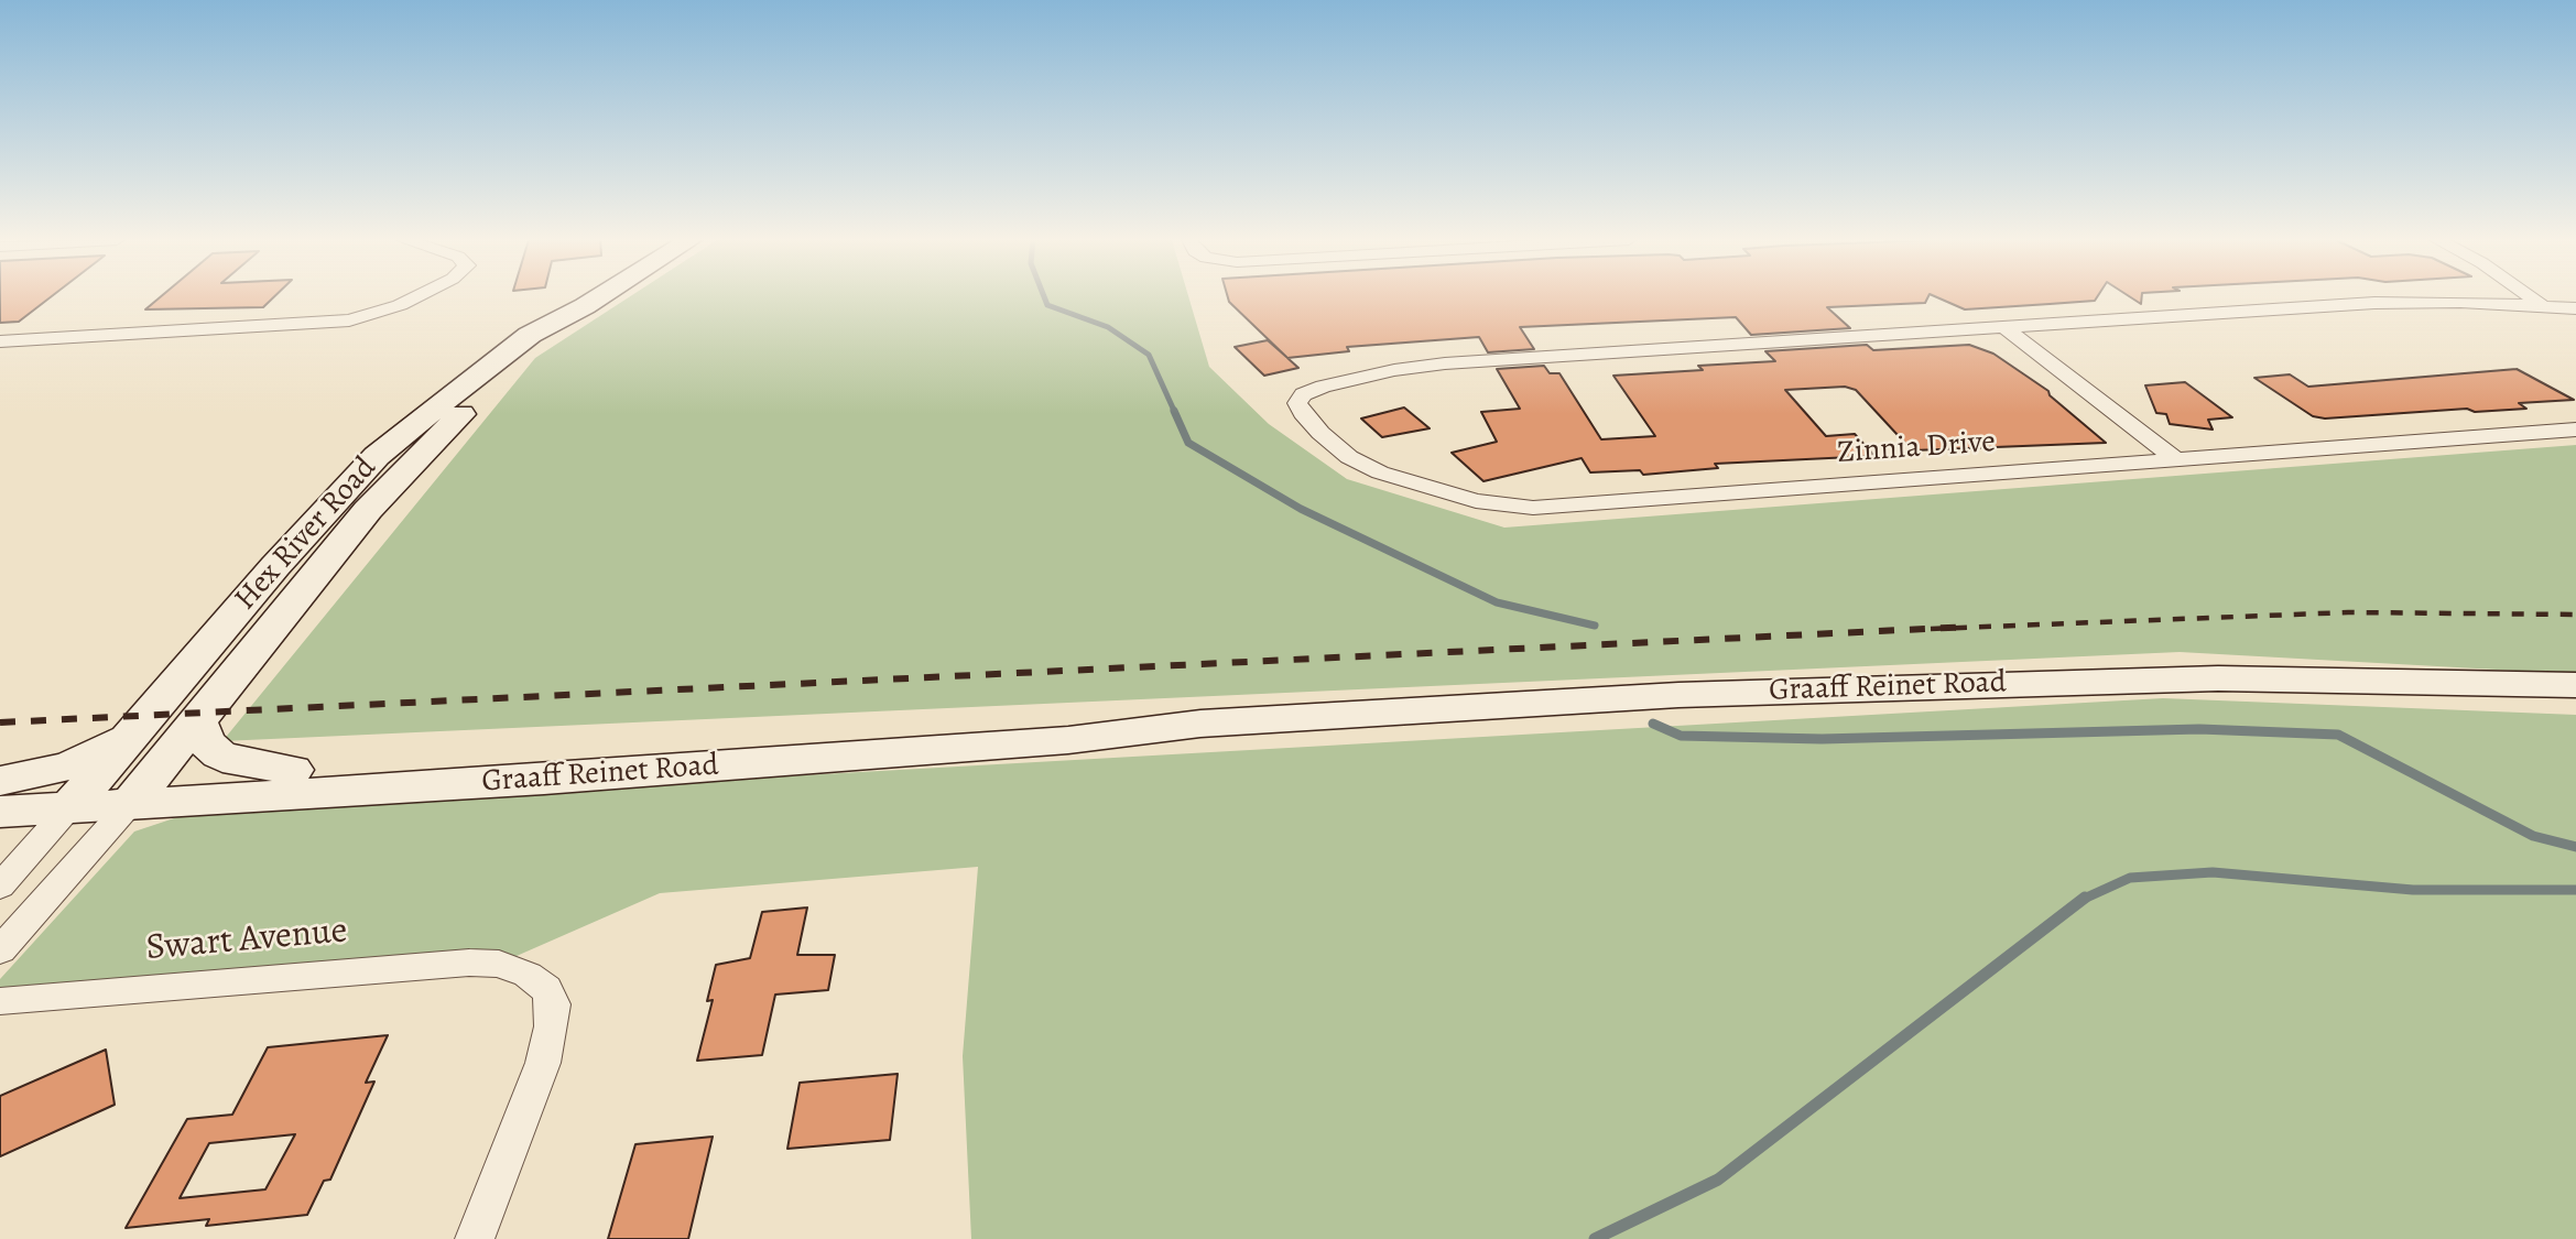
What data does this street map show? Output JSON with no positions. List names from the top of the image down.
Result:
{
  "streets": {
    "main road": ["Hex River Road", "Graaff Reinet Road"],
    "street": ["Zinnia Drive", "Swart Avenue"]
  },
  "crossings": [
    ["Hex River Road", "Graaff Reinet Road"]
  ]
}
